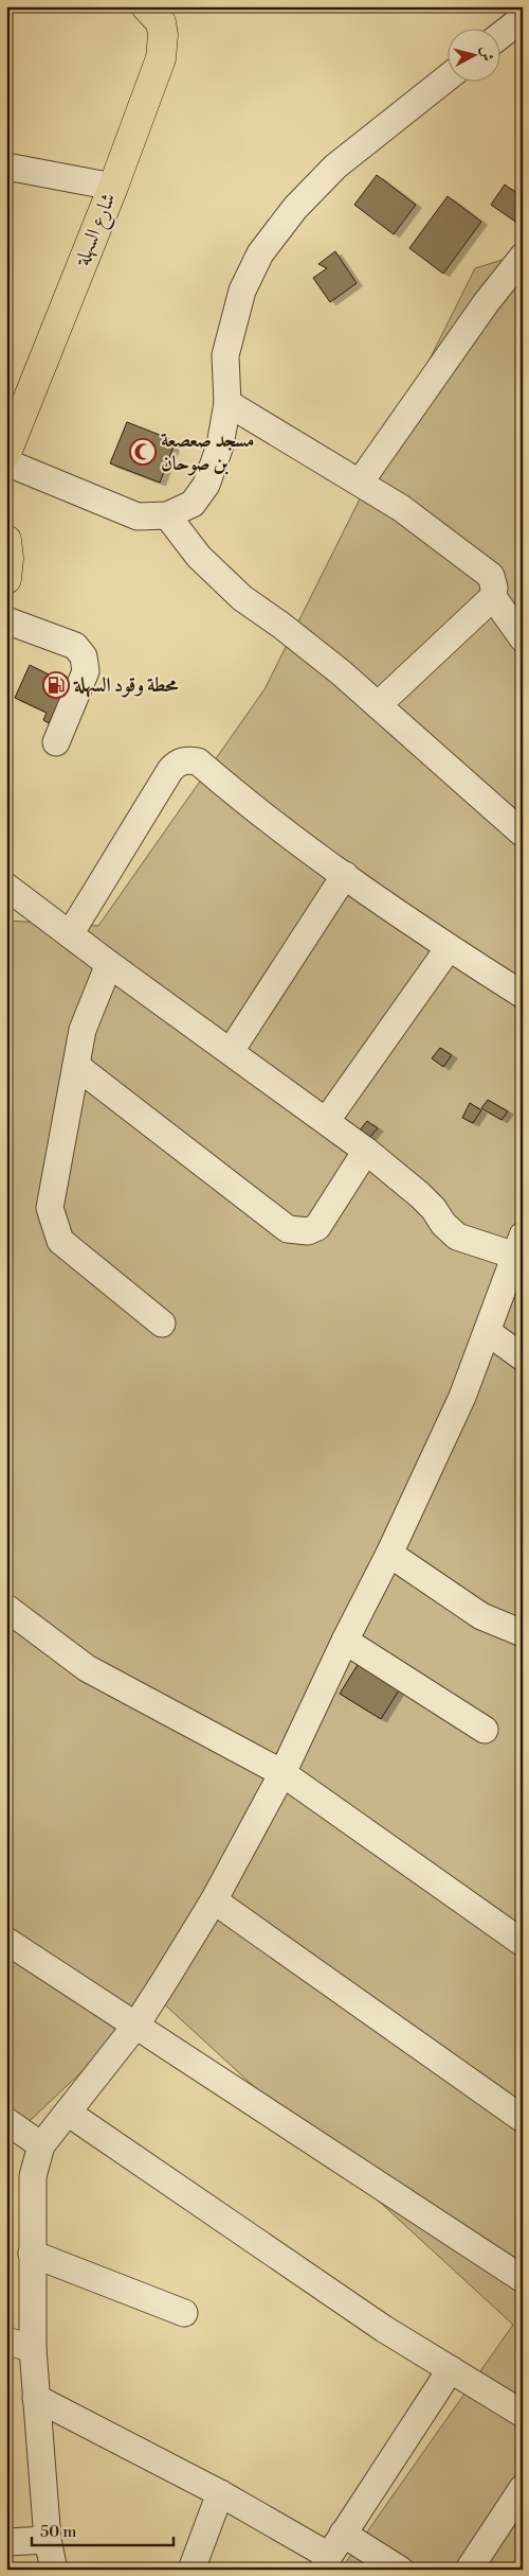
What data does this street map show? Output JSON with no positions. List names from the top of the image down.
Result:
{
  "streets": {
    "main road": ["شارع السهلة"]
  },
  "places": {
    "mosque": ["مسجد صعصعة بن صوحان"],
    "fuel station": ["محطة وقود السهلة"]
  },
  "scale_bar": "50 m",
  "north": "right"
}
